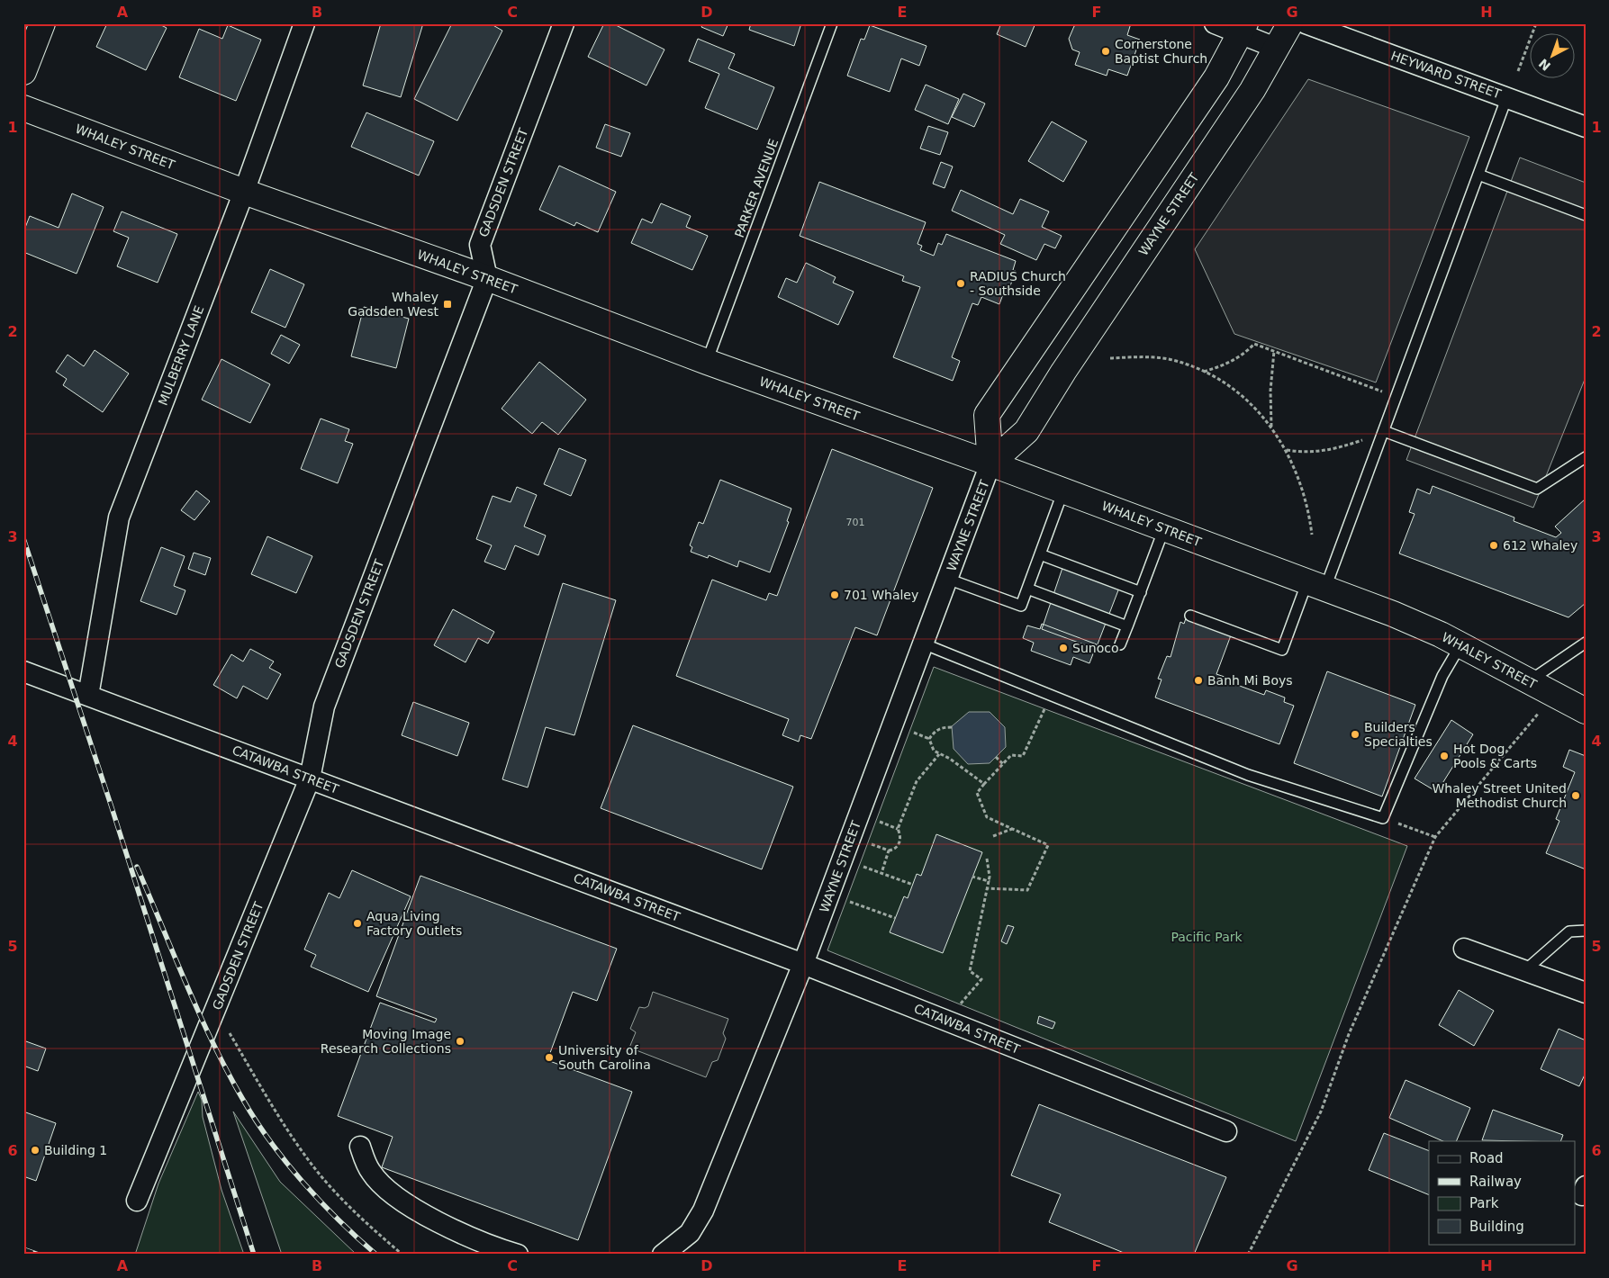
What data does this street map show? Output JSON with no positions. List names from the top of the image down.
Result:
{
  "streets": {
    "main road": ["WHALEY STREET", "WAYNE STREET"],
    "street": [
      "HEYWARD STREET",
      "GADSDEN STREET",
      "MULBERRY LANE",
      "CATAWBA STREET"
    ],
    "lane": ["PARKER AVENUE"]
  },
  "crossings": [
    ["WHALEY STREET", "GADSDEN STREET"],
    ["WHALEY STREET", "PARKER AVENUE"],
    ["WHALEY STREET", "WAYNE STREET"],
    ["WHALEY STREET", "MULBERRY LANE"],
    ["GADSDEN STREET", "CATAWBA STREET"],
    ["WAYNE STREET", "CATAWBA STREET"],
    ["MULBERRY LANE", "CATAWBA STREET"]
  ],
  "parks": ["Pacific Park"],
  "places": {
    "other": [
      "Cornerstone Baptist Church",
      "RADIUS Church - Southside",
      "612 Whaley",
      "701 Whaley",
      "Sunoco",
      "Banh Mi Boys",
      "Builders Specialties",
      "Hot Dog Pools & Carts",
      "Whaley Street United Methodist Church",
      "Aqua Living Factory Outlets",
      "Moving Image Research Collections",
      "University of South Carolina",
      "Building 1"
    ],
    "transit": ["Whaley Gadsden West"]
  },
  "house_numbers": ["701"],
  "legend": [
    "Road",
    "Railway",
    "Park",
    "Building"
  ],
  "north": "bottom left",
  "grid": {
    "columns": [
      "A",
      "B",
      "C",
      "D",
      "E",
      "F",
      "G",
      "H"
    ],
    "rows": [
      "1",
      "2",
      "3",
      "4",
      "5",
      "6"
    ]
  }
}
